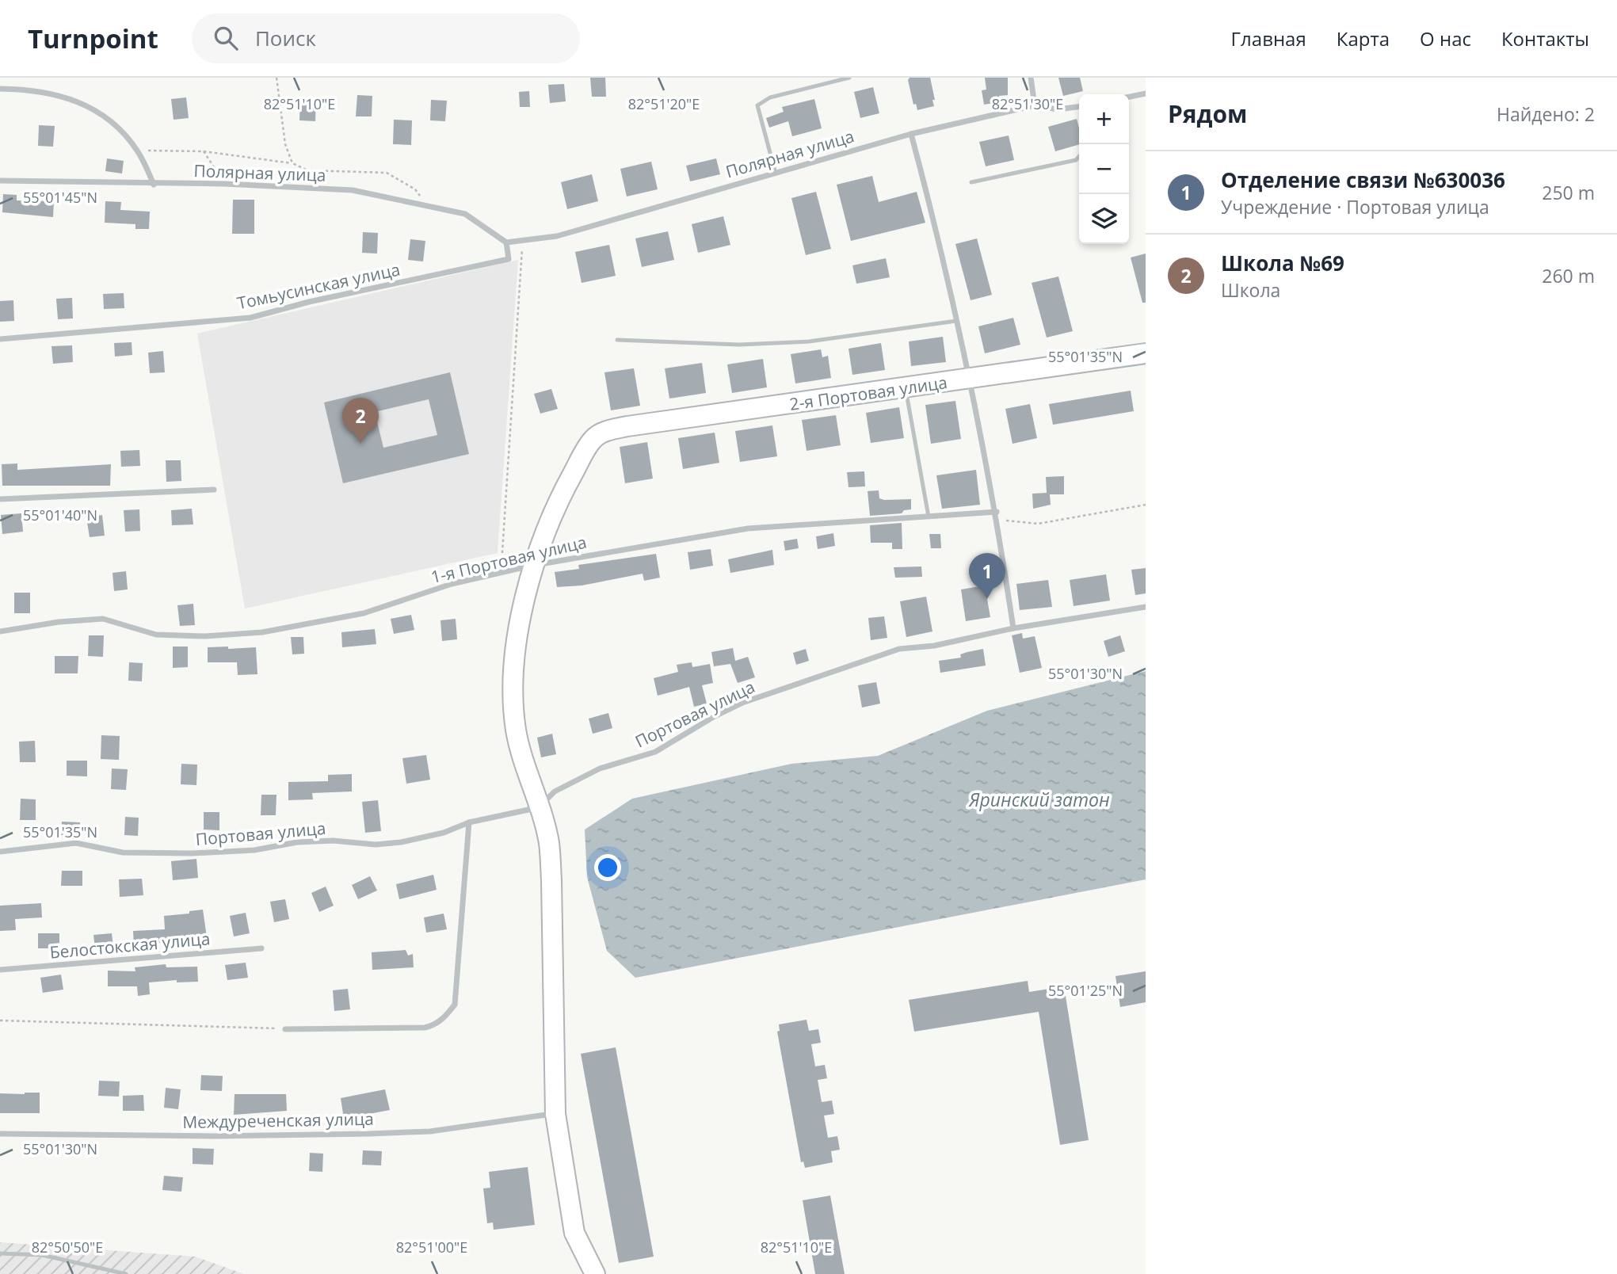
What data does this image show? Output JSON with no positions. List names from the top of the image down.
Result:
{
  "streets": {
    "street": [
      "Полярная улица",
      "Томьусинская улица",
      "2-я Портовая улица",
      "1-я Портовая улица",
      "Портовая улица",
      "Белостокская улица",
      "Междуреченская улица"
    ]
  },
  "crossings": [
    ["Полярная улица", "Томьусинская улица"],
    ["2-я Портовая улица", "1-я Портовая улица"]
  ],
  "water": ["Яринский затон"],
  "page": {
    "header": "Turnpoint",
    "search": "Поиск",
    "nav": [
      "Главная",
      "Карта",
      "О нас",
      "Контакты"
    ],
    "heading": ["Рядом", "Найдено: 2"],
    "map_buttons": ["+", "−"],
    "list": [
      {
        "mark": "1",
        "name": "Отделение связи №630036",
        "note": "Учреждение · Портовая улица",
        "value": "250 m"
      },
      {
        "mark": "2",
        "name": "Школа №69",
        "note": "Школа",
        "value": "260 m"
      }
    ],
    "pins": ["2", "1"]
  },
  "coordinates": [
    "82°51'10\"E",
    "82°51'20\"E",
    "82°51'30\"E",
    "55°01'45\"N",
    "55°01'35\"N",
    "55°01'40\"N",
    "55°01'30\"N",
    "55°01'25\"N",
    "82°50'50\"E",
    "82°51'00\"E"
  ]
}
